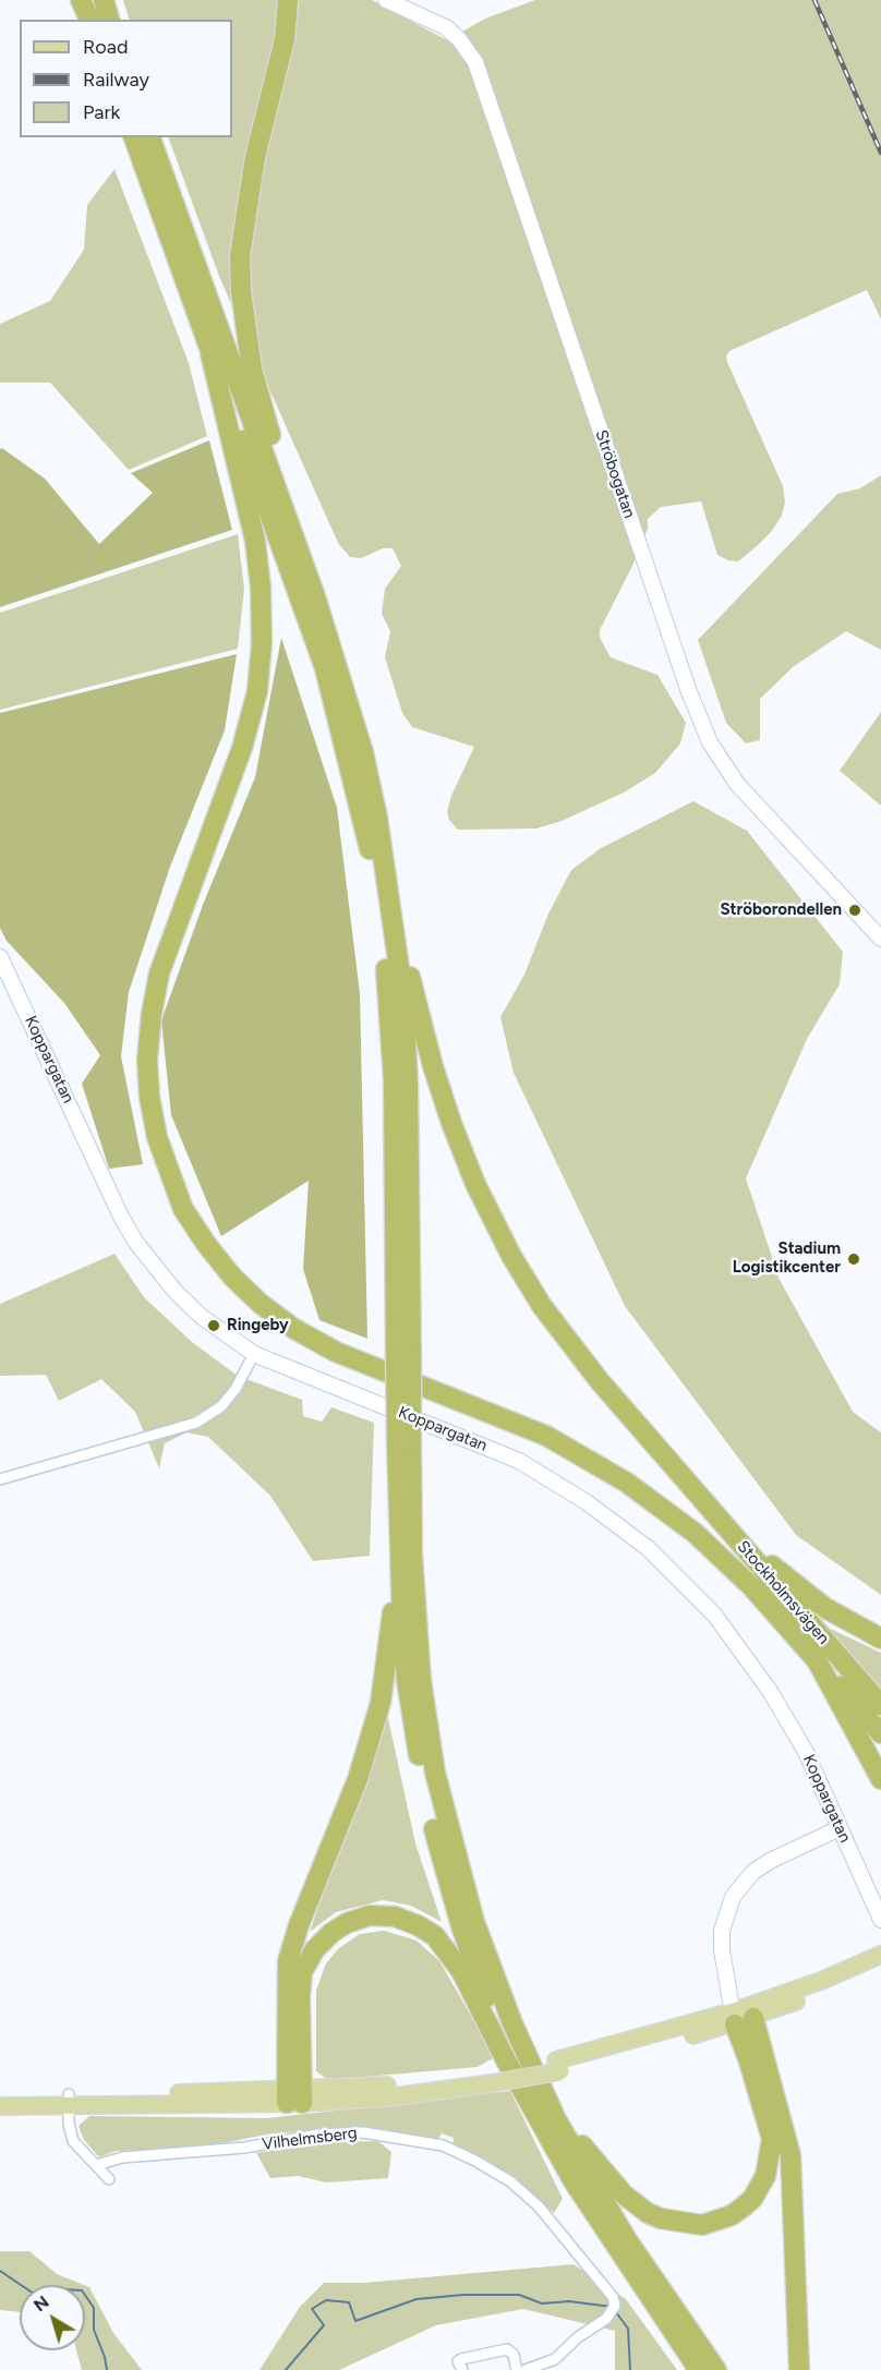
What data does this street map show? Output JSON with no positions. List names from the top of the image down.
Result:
{
  "streets": {
    "highway": ["Stockholmsvägen"],
    "street": ["Ströbogatan", "Koppargatan", "Vilhelmsberg"]
  },
  "places": ["Ströborondellen", "Stadium Logistikcenter", "Ringeby"],
  "legend": ["Road", "Railway", "Park"],
  "north": "top left"
}
